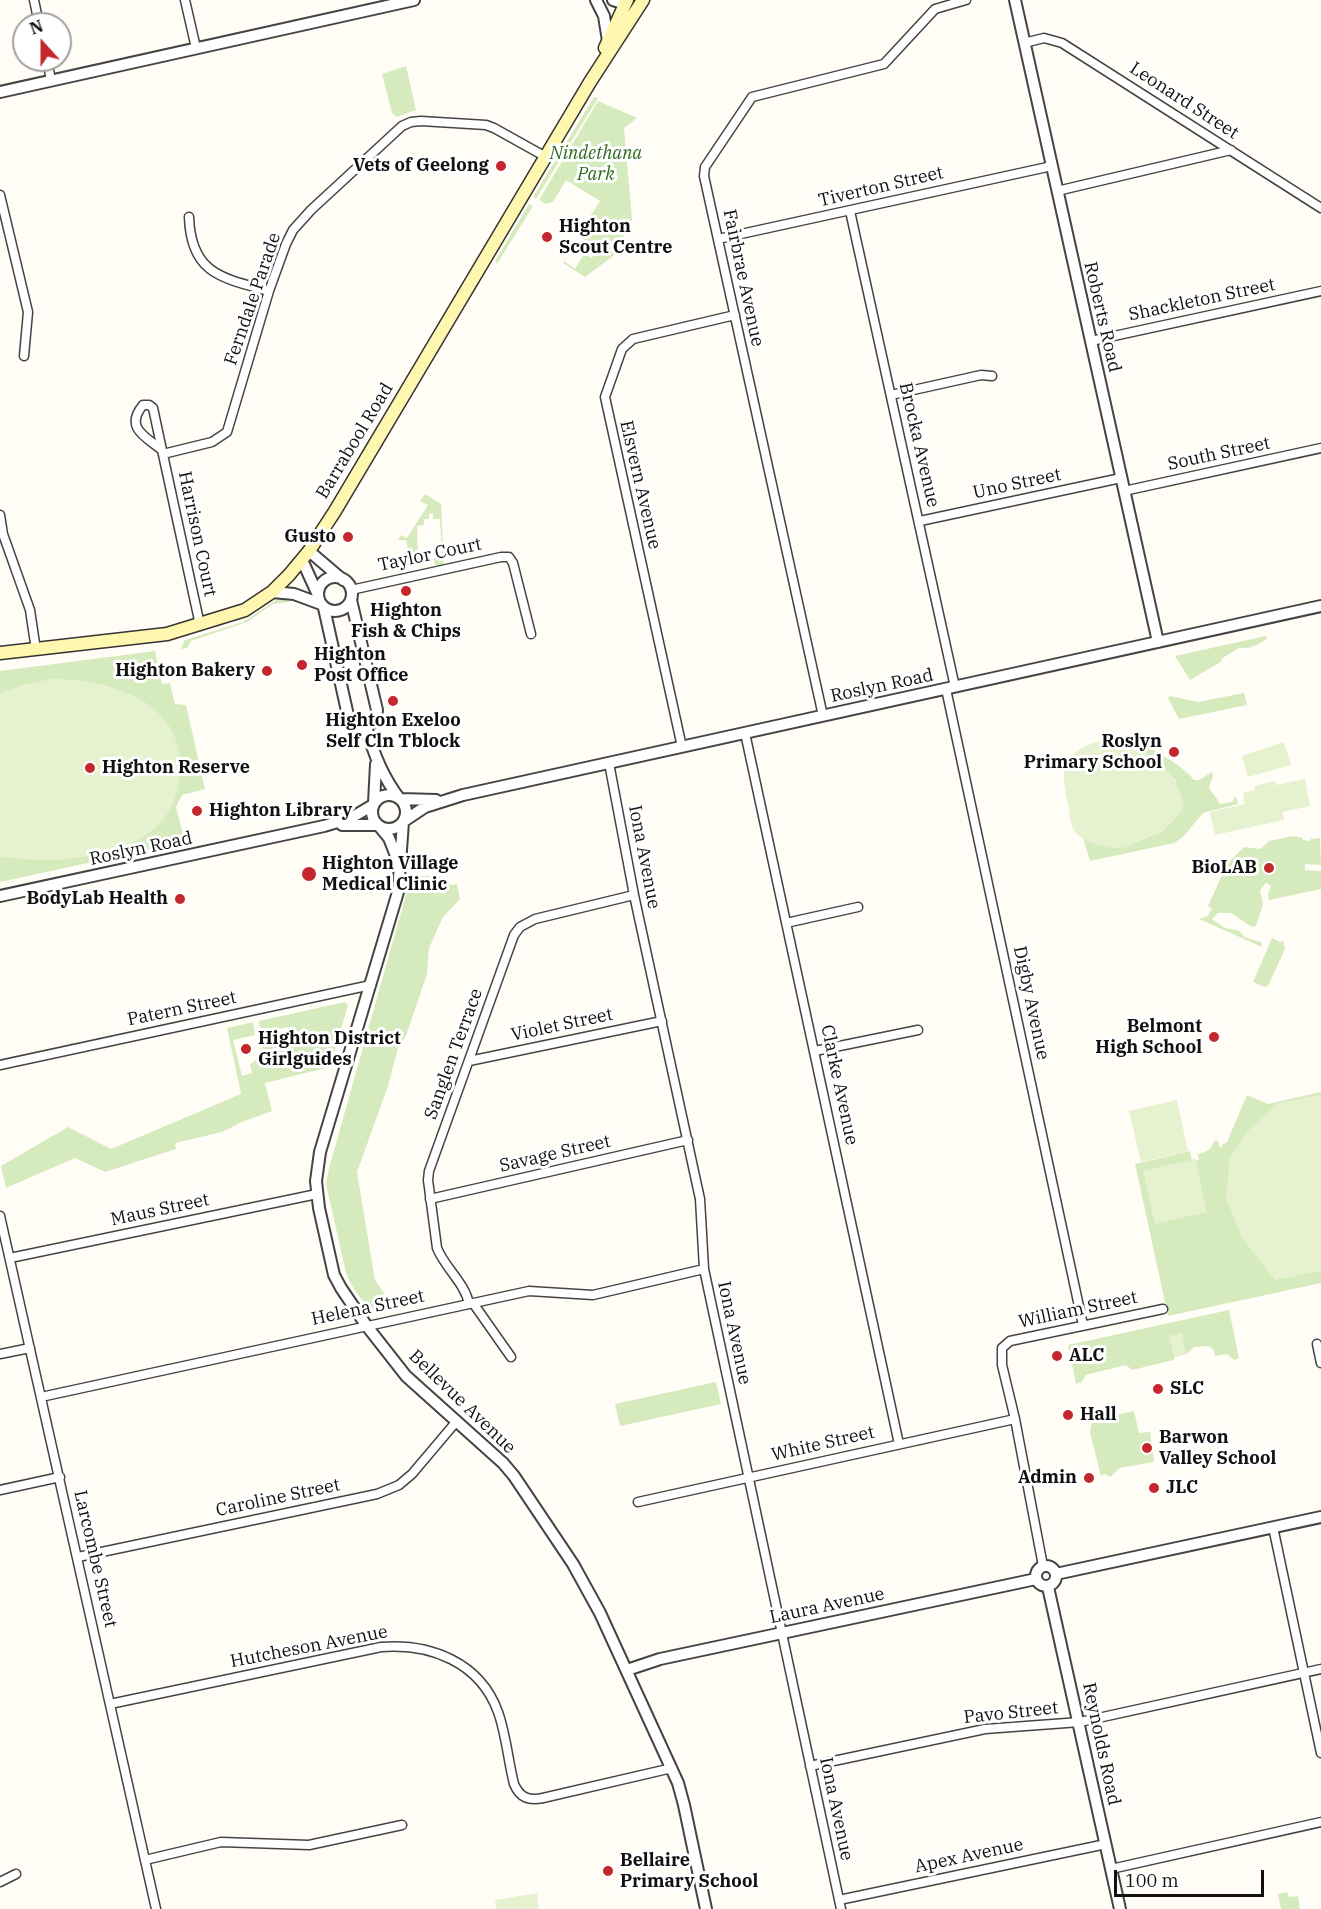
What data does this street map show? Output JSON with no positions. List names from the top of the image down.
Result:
{
  "streets": {
    "main road": ["Barrabool Road"],
    "street": [
      "Leonard Street",
      "Tiverton Street",
      "Fairbrae Avenue",
      "Ferndale Parade",
      "Shackleton Street",
      "Roberts Road",
      "Brocka Avenue",
      "South Street",
      "Uno Street",
      "Elsvern Avenue",
      "Harrison Court",
      "Taylor Court",
      "Roslyn Road",
      "Iona Avenue",
      "Digby Avenue",
      "Patern Street",
      "Violet Street",
      "Sanglen Terrace",
      "Clarke Avenue",
      "Savage Street",
      "Maus Street",
      "Helena Street",
      "William Street",
      "Bellevue Avenue",
      "White Street",
      "Caroline Street",
      "Larcombe Street",
      "Laura Avenue",
      "Hutcheson Avenue",
      "Pavo Street",
      "Reynolds Road",
      "Apex Avenue"
    ]
  },
  "crossings": [
    ["Leonard Street", "Roberts Road"],
    ["Tiverton Street", "Fairbrae Avenue"],
    ["Tiverton Street", "Roberts Road"],
    ["Tiverton Street", "Brocka Avenue"],
    ["Fairbrae Avenue", "Elsvern Avenue"],
    ["Fairbrae Avenue", "Roslyn Road"],
    ["Ferndale Parade", "Barrabool Road"],
    ["Ferndale Parade", "Harrison Court"],
    ["Shackleton Street", "Roberts Road"],
    ["Roberts Road", "South Street"],
    ["Roberts Road", "Uno Street"],
    ["Roberts Road", "Roslyn Road"],
    ["Barrabool Road", "Harrison Court"],
    ["Brocka Avenue", "Uno Street"],
    ["Brocka Avenue", "Roslyn Road"],
    ["Brocka Avenue", "Digby Avenue"],
    ["Elsvern Avenue", "Roslyn Road"],
    ["Roslyn Road", "Iona Avenue"],
    ["Roslyn Road", "Digby Avenue"],
    ["Roslyn Road", "Clarke Avenue"],
    ["Roslyn Road", "Bellevue Avenue"],
    ["Iona Avenue", "Violet Street"],
    ["Iona Avenue", "Sanglen Terrace"],
    ["Iona Avenue", "Savage Street"],
    ["Iona Avenue", "Helena Street"],
    ["Iona Avenue", "White Street"],
    ["Iona Avenue", "Laura Avenue"],
    ["Iona Avenue", "Pavo Street"],
    ["Iona Avenue", "Apex Avenue"],
    ["Digby Avenue", "William Street"],
    ["Patern Street", "Bellevue Avenue"],
    ["Violet Street", "Sanglen Terrace"],
    ["Sanglen Terrace", "Savage Street"],
    ["Sanglen Terrace", "Helena Street"],
    ["Clarke Avenue", "White Street"],
    ["Maus Street", "Bellevue Avenue"],
    ["Maus Street", "Larcombe Street"],
    ["Helena Street", "Bellevue Avenue"],
    ["Helena Street", "Larcombe Street"],
    ["William Street", "White Street"],
    ["Bellevue Avenue", "Caroline Street"],
    ["Bellevue Avenue", "Laura Avenue"],
    ["Bellevue Avenue", "Hutcheson Avenue"],
    ["Caroline Street", "Larcombe Street"],
    ["Larcombe Street", "Hutcheson Avenue"],
    ["Laura Avenue", "Reynolds Road"],
    ["Pavo Street", "Reynolds Road"],
    ["Reynolds Road", "Apex Avenue"]
  ],
  "parks": ["Nindethana Park"],
  "places": [
    "Vets of Geelong",
    "Highton Scout Centre",
    "Gusto",
    "Highton Fish & Chips",
    "Highton Post Office",
    "Highton Bakery",
    "Highton Exeloo Self Cln Tblock",
    "Roslyn Primary School",
    "Highton Reserve",
    "Highton Library",
    "BioLAB",
    "Highton Village Medical Clinic",
    "BodyLab Health",
    "Belmont High School",
    "Highton District Girlguides",
    "ALC",
    "SLC",
    "Hall",
    "Barwon Valley School",
    "Admin",
    "JLC",
    "Bellaire Primary School"
  ],
  "scale_bar": "100 m",
  "north": "top"
}
